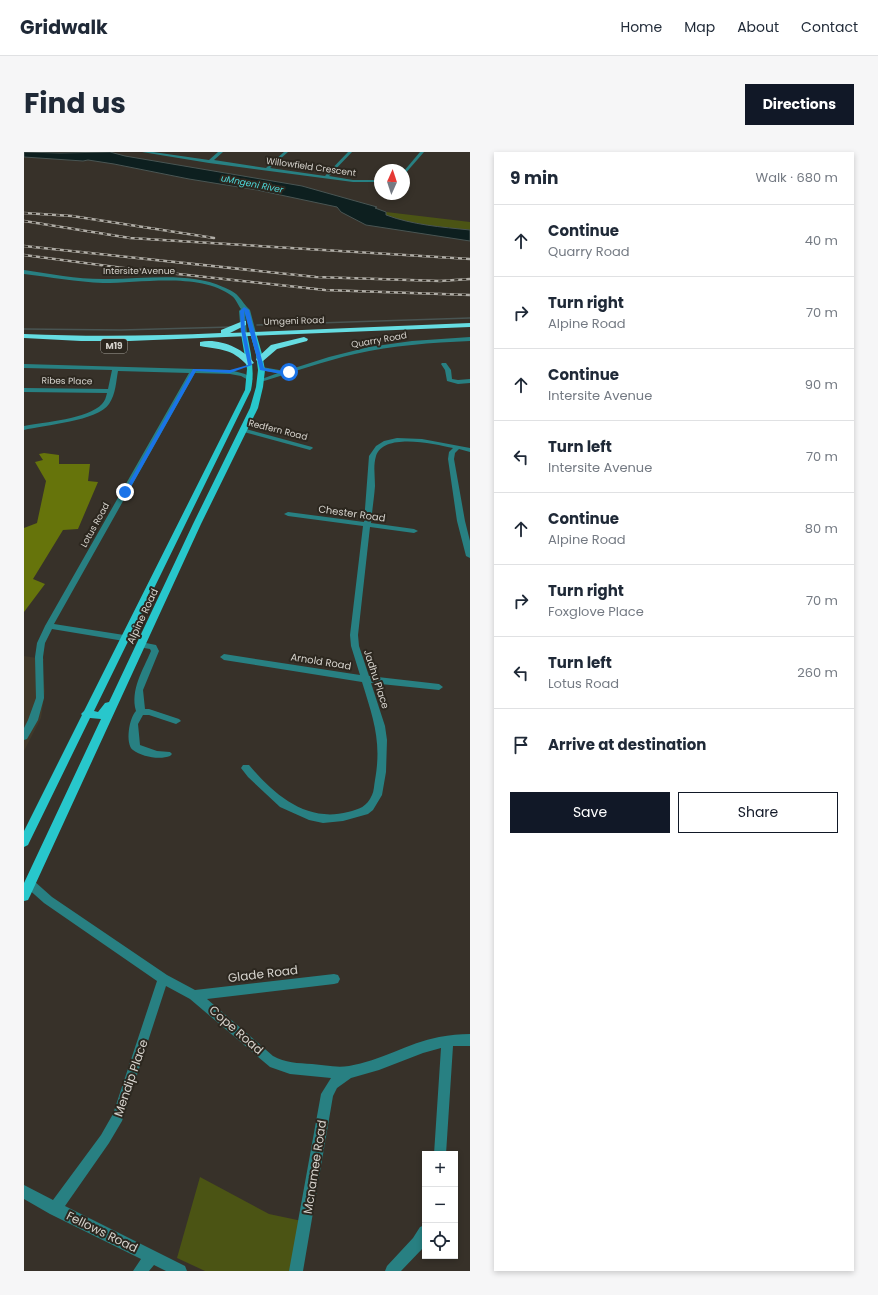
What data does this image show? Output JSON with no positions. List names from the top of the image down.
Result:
{
  "streets": {
    "highway": ["Umgeni Road", "M19"],
    "main road": ["Alpine Road"],
    "street": [
      "Willowfield Crescent",
      "Intersite Avenue",
      "Quarry Road",
      "Ribes Place",
      "Redfern Road",
      "Chester Road",
      "Lotus Road",
      "Arnold Road",
      "Jadhu Place",
      "Glade Road",
      "Cope Road",
      "Mendip Place",
      "Mcnamee Road",
      "Fellows Road"
    ]
  },
  "crossings": [
    ["Intersite Avenue", "Umgeni Road"],
    ["Intersite Avenue", "Alpine Road"],
    ["Umgeni Road", "Alpine Road"],
    ["Quarry Road", "Alpine Road"],
    ["Redfern Road", "Alpine Road"],
    ["Chester Road", "Jadhu Place"],
    ["Alpine Road", "Cope Road"],
    ["Arnold Road", "Jadhu Place"],
    ["Glade Road", "Cope Road"],
    ["Cope Road", "Mendip Place"],
    ["Cope Road", "Mcnamee Road"],
    ["Mendip Place", "Fellows Road"]
  ],
  "water": ["uMngeni River"],
  "north": "top",
  "page": {
    "header": "Gridwalk",
    "nav": [
      "Home",
      "Map",
      "About",
      "Contact"
    ],
    "title": "Find us",
    "buttons": [
      "Directions",
      ["Save", "Share"]
    ],
    "heading": ["9 min", "Walk · 680 m"],
    "list": [
      ["Continue", "Quarry Road", "40 m"],
      ["Turn right", "Alpine Road", "70 m"],
      ["Continue", "Intersite Avenue", "90 m"],
      ["Turn left", "Intersite Avenue", "70 m"],
      ["Continue", "Alpine Road", "80 m"],
      ["Turn right", "Foxglove Place", "70 m"],
      ["Turn left", "Lotus Road", "260 m"],
      "Arrive at destination"
    ],
    "map_buttons": ["+", "−"]
  }
}
